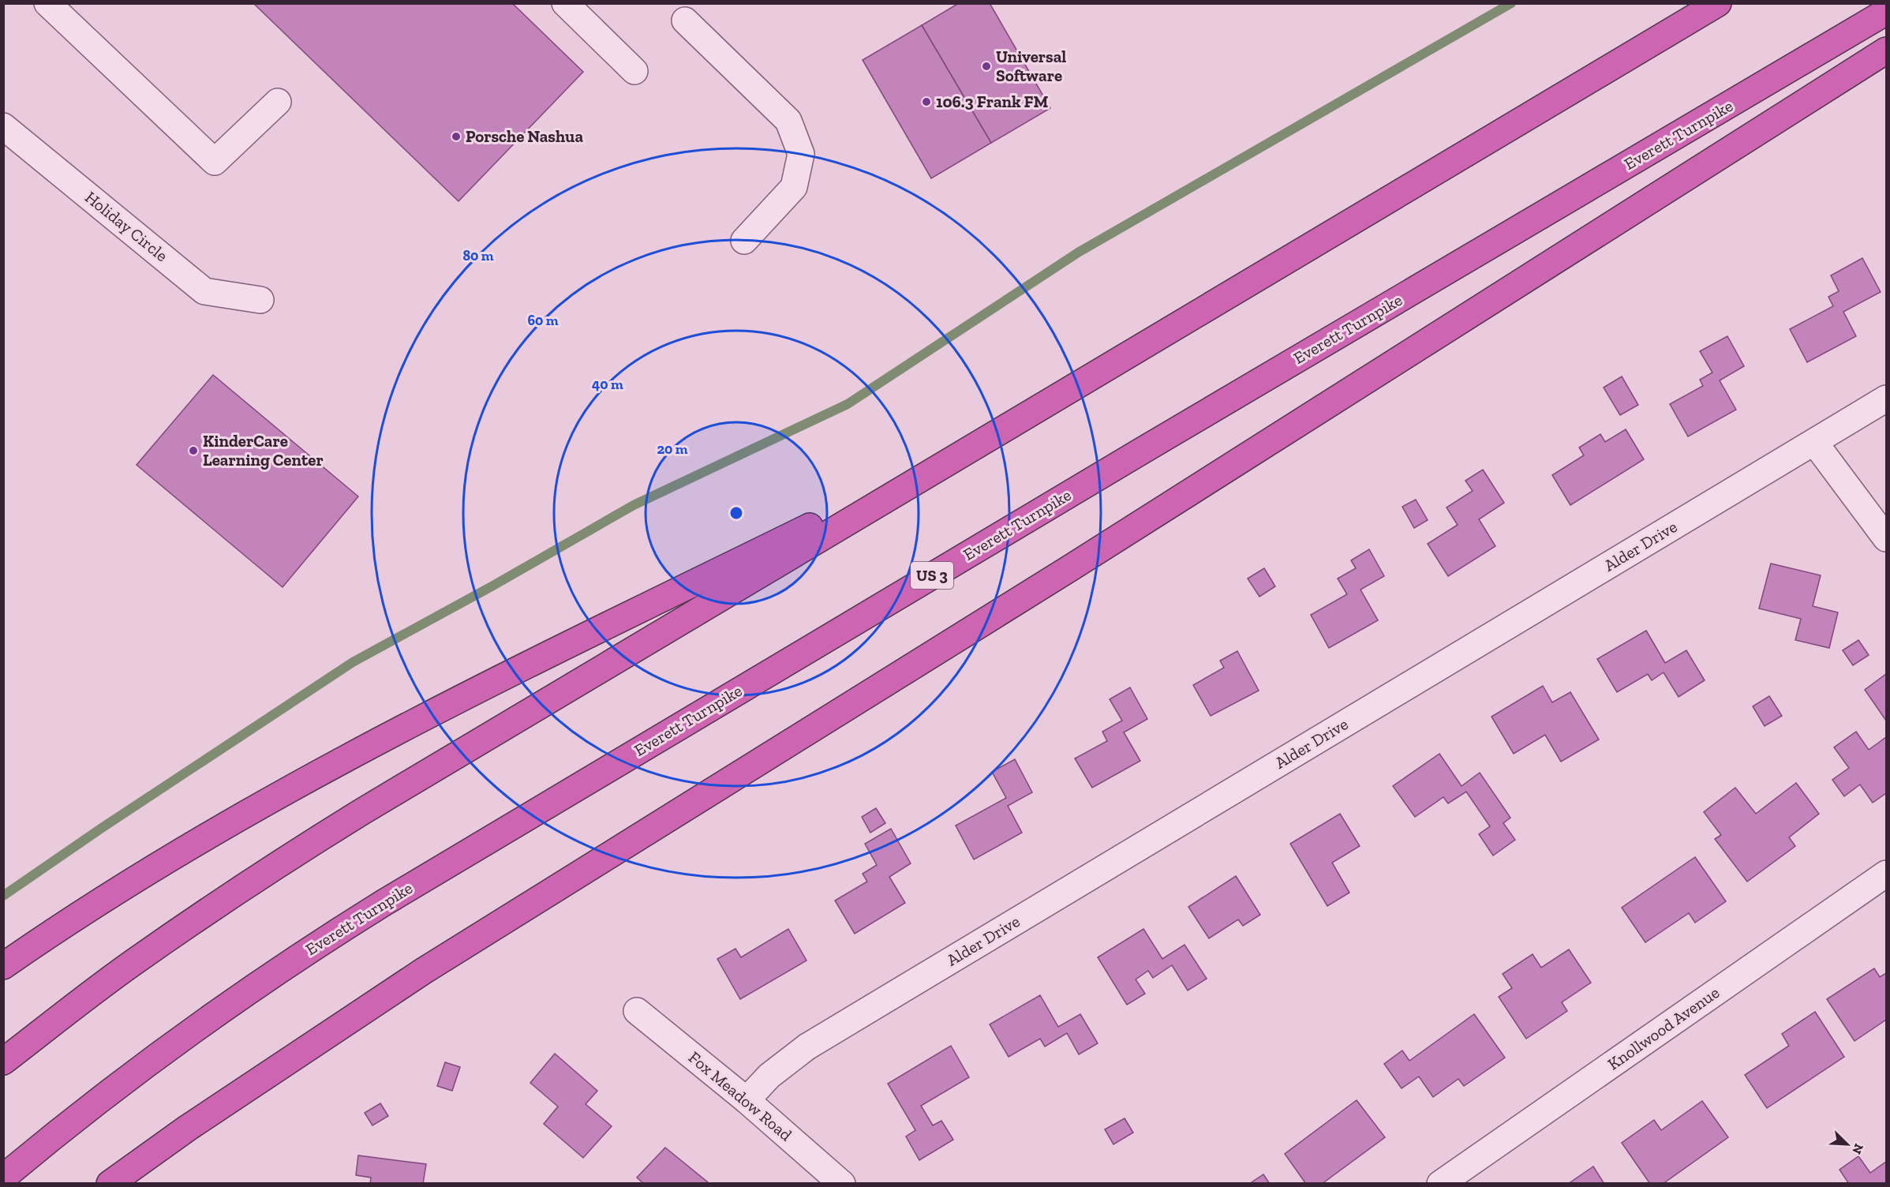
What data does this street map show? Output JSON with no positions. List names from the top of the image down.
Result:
{
  "streets": {
    "highway": ["Everett Turnpike", "US 3"],
    "street": [
      "Holiday Circle",
      "Alder Drive",
      "Knollwood Avenue",
      "Fox Meadow Road"
    ]
  },
  "crossings": [
    ["Alder Drive", "Fox Meadow Road"]
  ],
  "places": [
    "Universal Software",
    "106.3 Frank FM",
    "Porsche Nashua",
    "KinderCare Learning Center"
  ],
  "north": "bottom right",
  "rings": [
    "80 m",
    "60 m",
    "40 m",
    "20 m"
  ]
}
